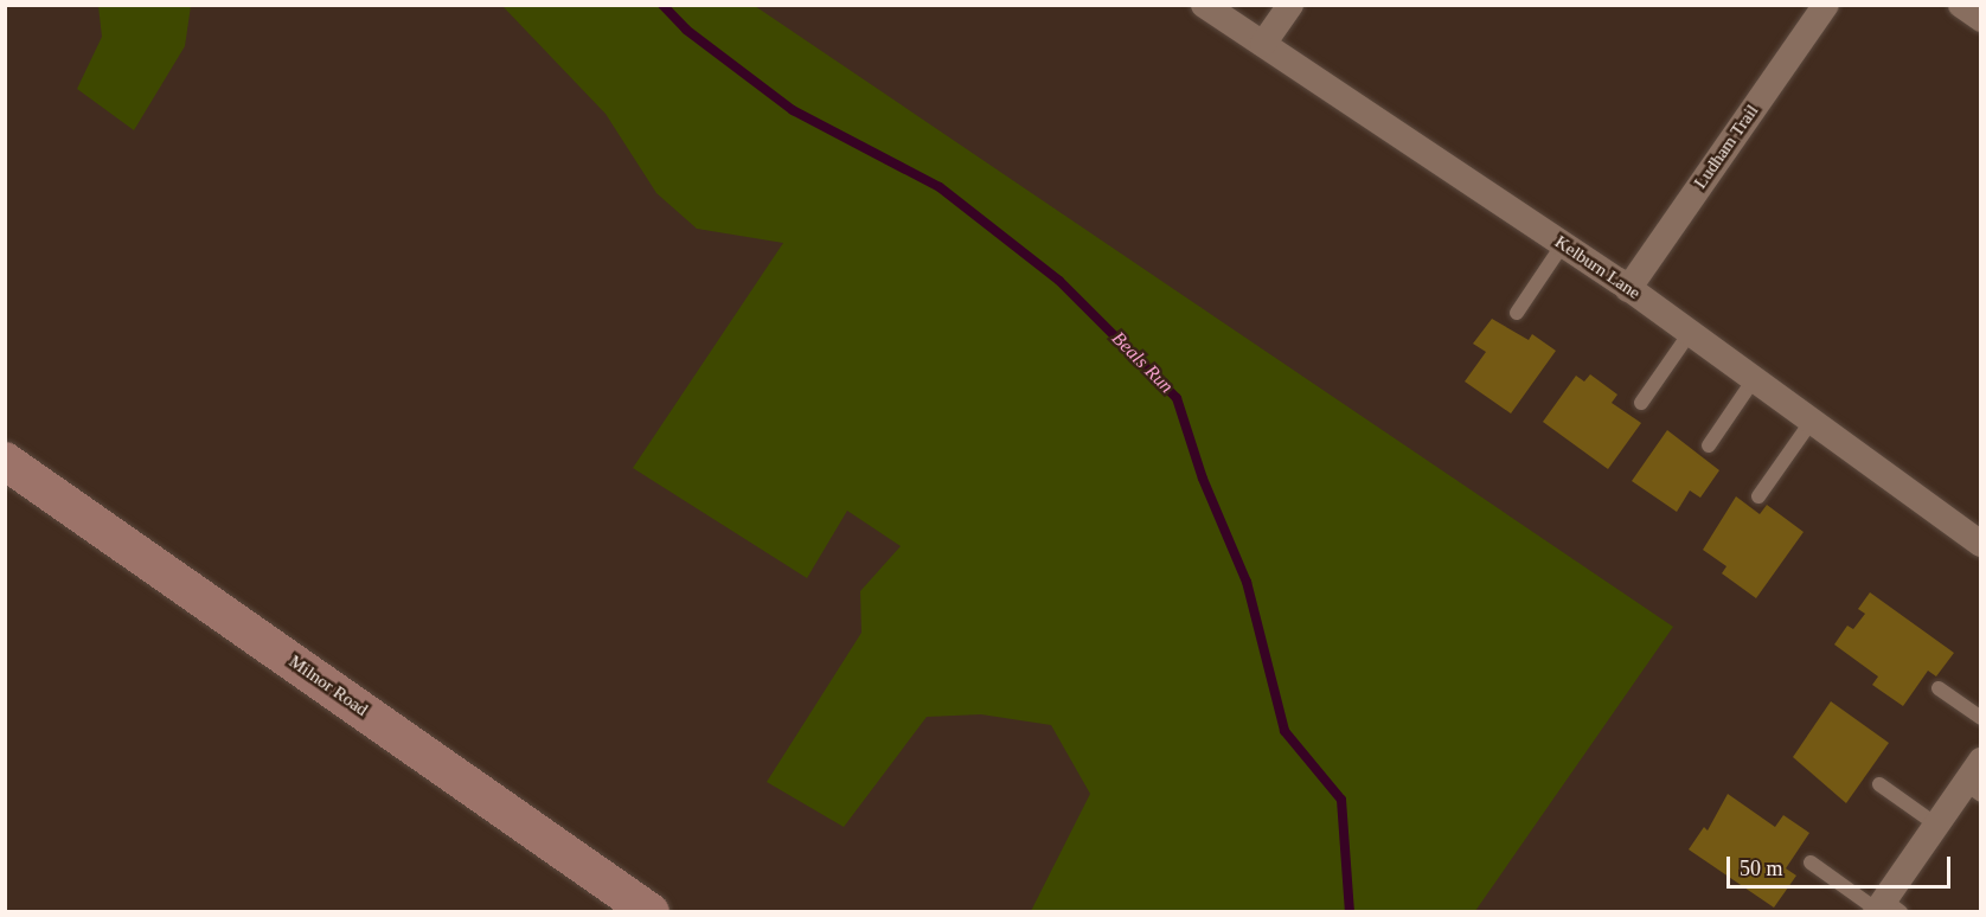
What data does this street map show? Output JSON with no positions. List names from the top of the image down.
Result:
{
  "streets": {
    "main road": ["Milnor Road"],
    "street": ["Ludham Trail", "Kelburn Lane"]
  },
  "crossings": [
    ["Ludham Trail", "Kelburn Lane"]
  ],
  "water": ["Beals Run"],
  "scale_bar": "50 m"
}
